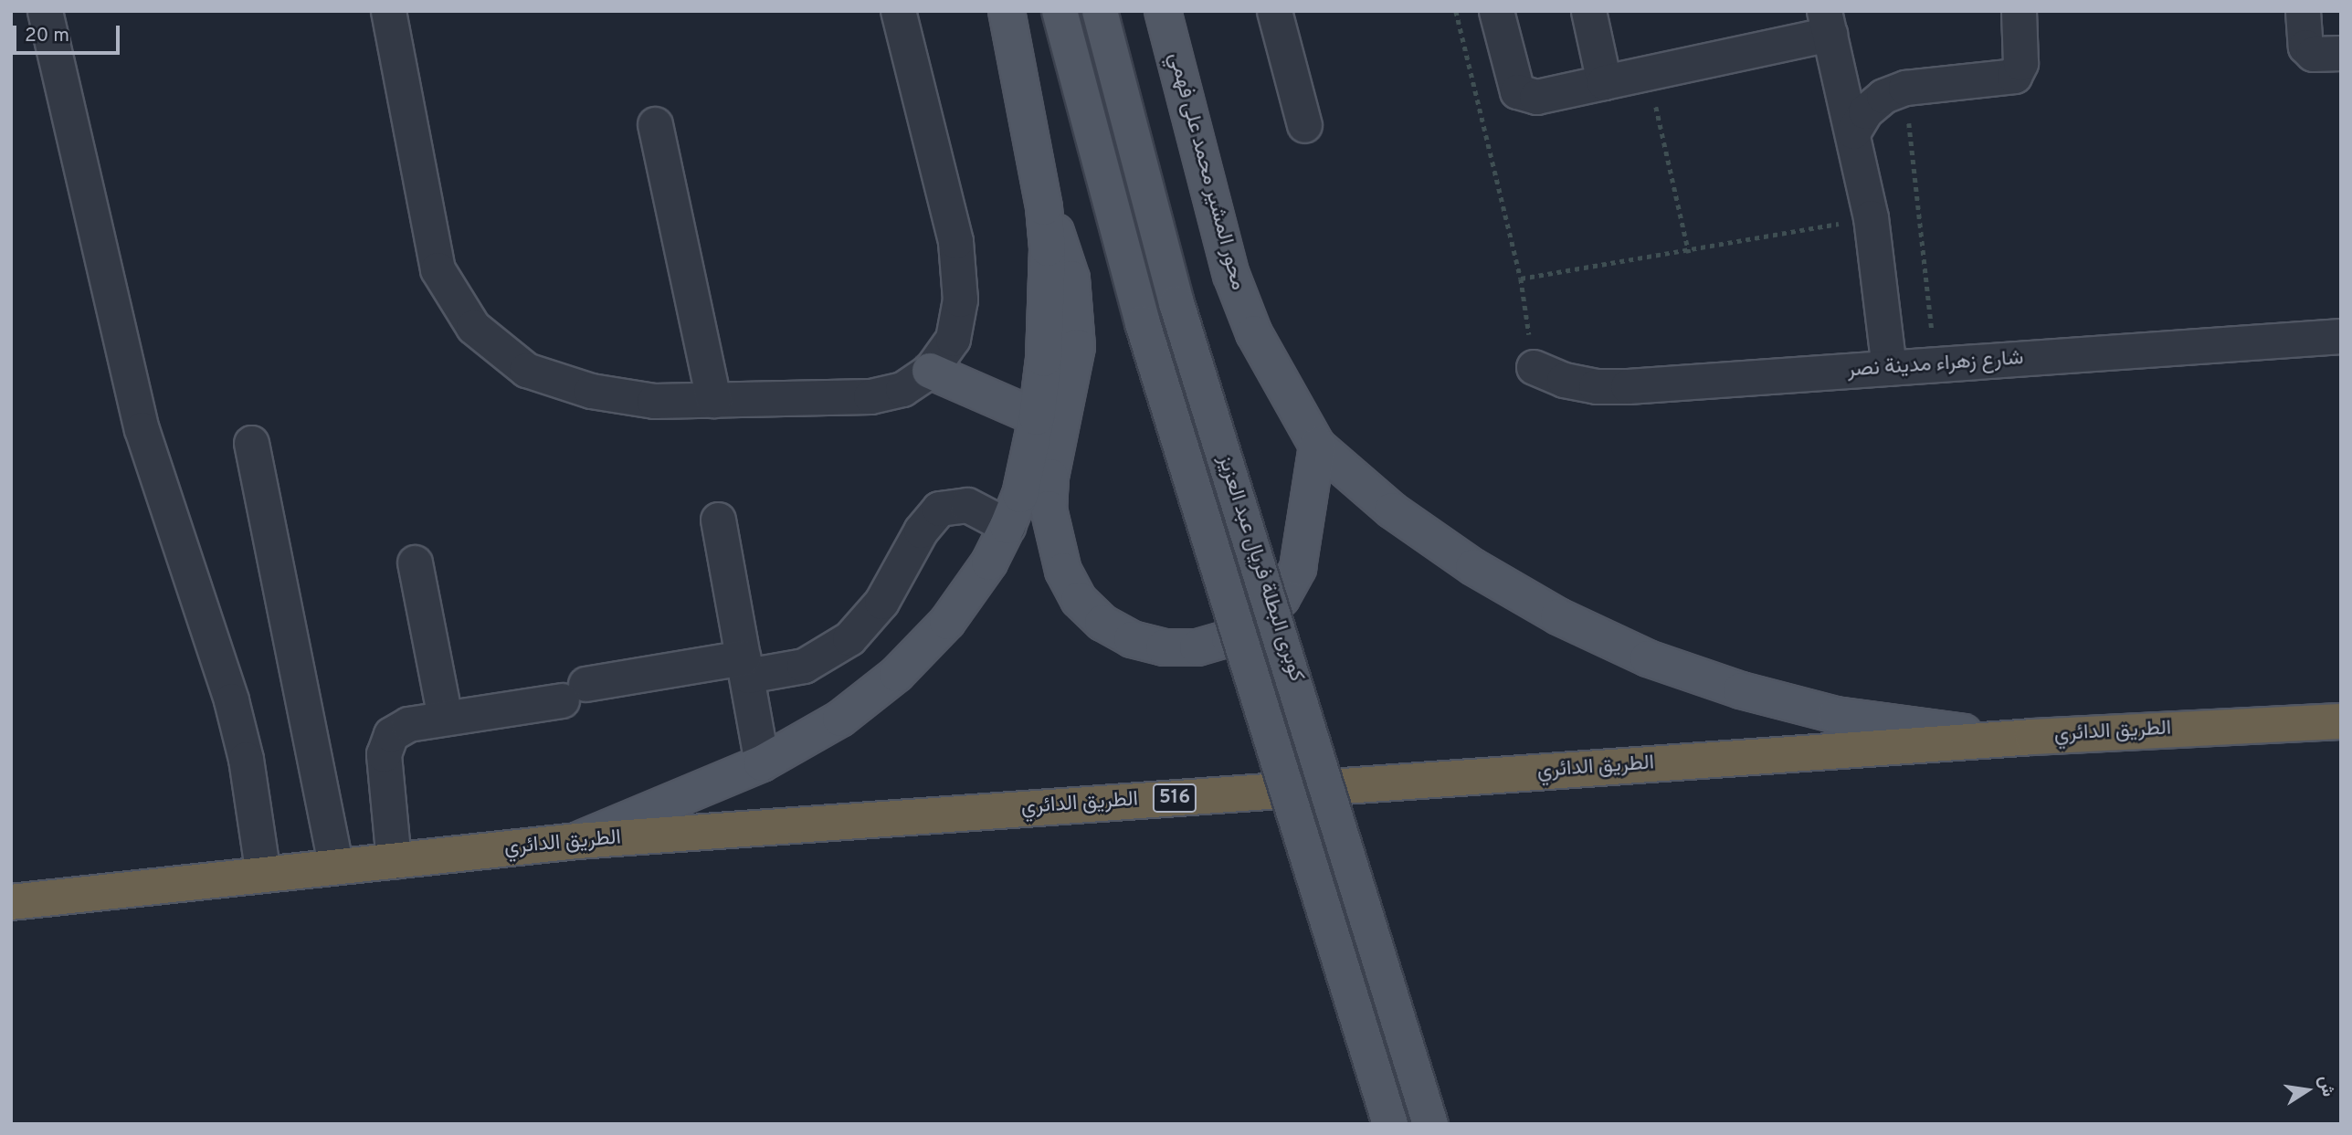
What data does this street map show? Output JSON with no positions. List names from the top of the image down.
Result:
{
  "streets": {
    "highway": ["الطريق الدائري", "516"],
    "main road": ["محور المشير محمد على فهمي", "كوبرى البطلة فريال عبد العزيز"],
    "street": ["شارع زهراء مدينة نصر"]
  },
  "crossings": [
    ["محور المشير محمد على فهمي", "الطريق الدائري"]
  ],
  "scale_bar": "20 m",
  "north": "right"
}
